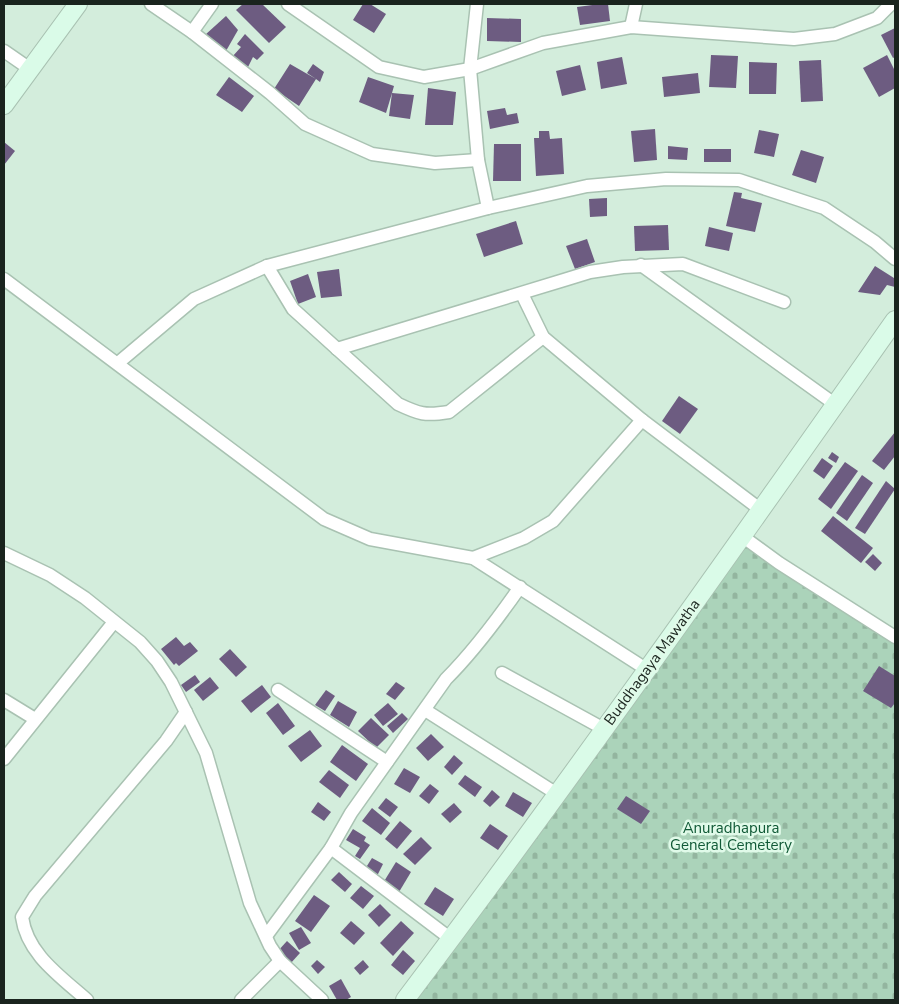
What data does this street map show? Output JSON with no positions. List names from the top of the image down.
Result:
{
  "streets": {
    "main road": ["Buddhagaya Mawatha"]
  },
  "parks": ["Anuradhapura General Cemetery"]
}
